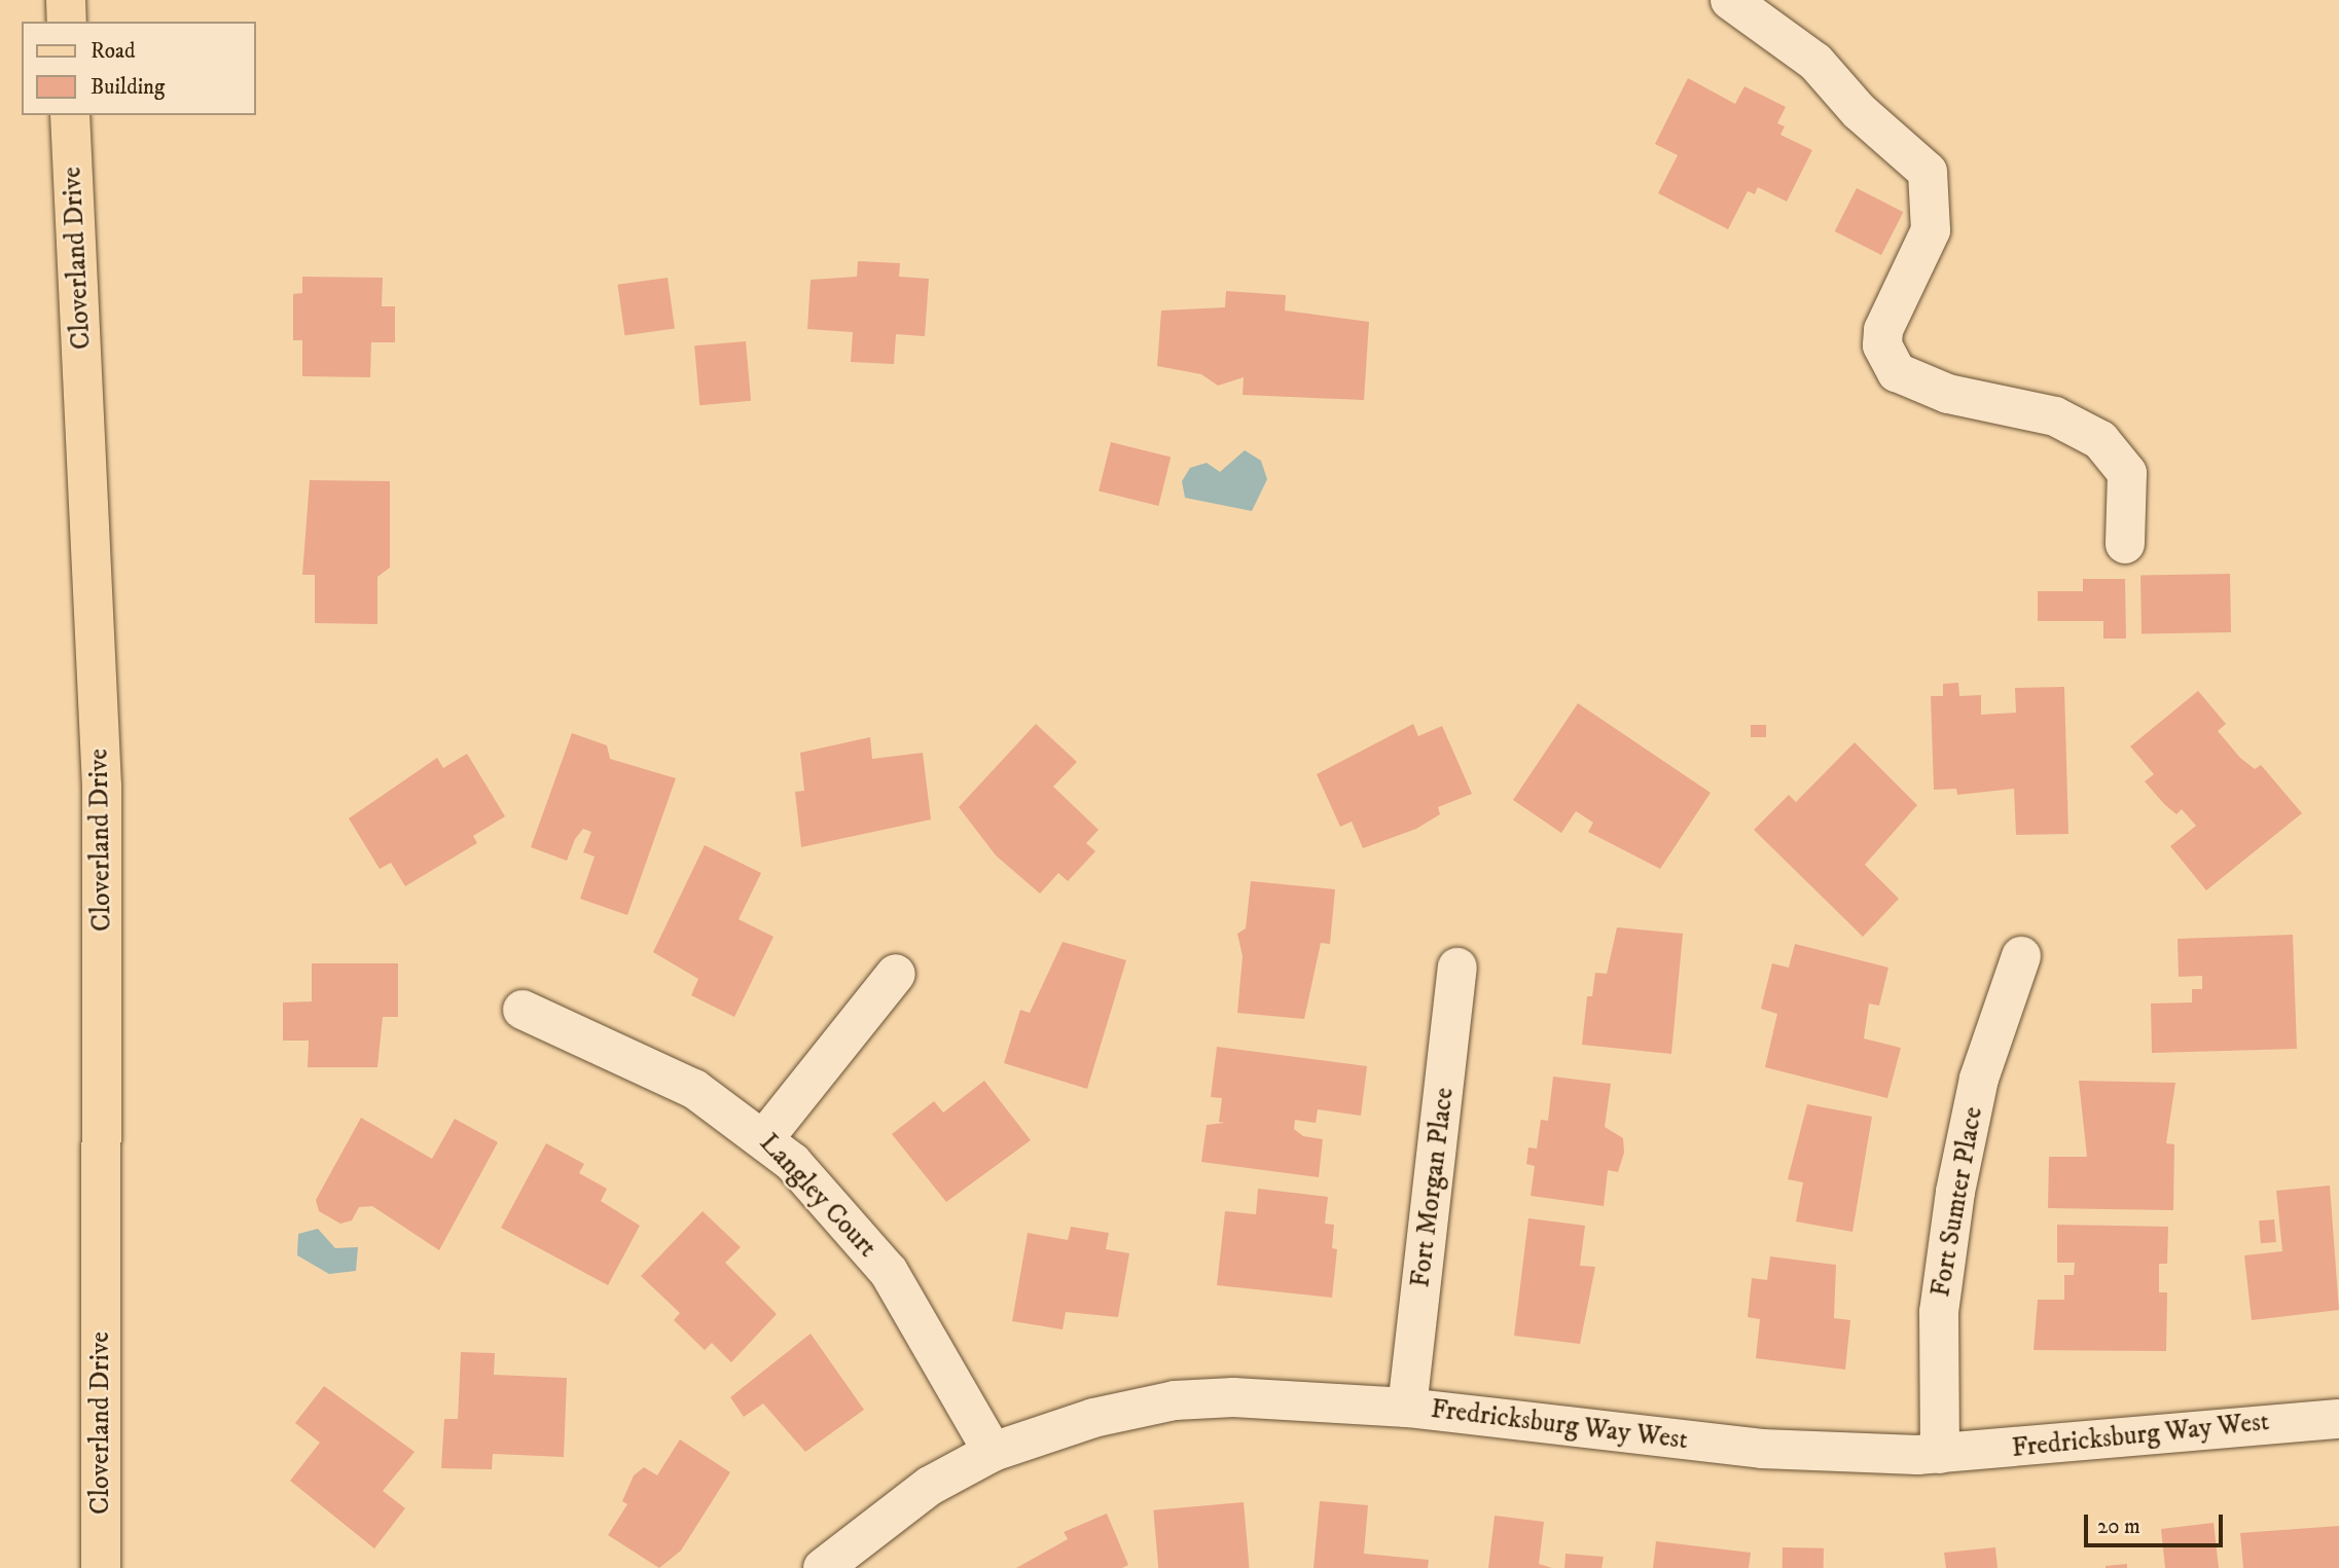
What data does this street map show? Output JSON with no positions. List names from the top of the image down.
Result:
{
  "streets": {
    "main road": ["Cloverland Drive"],
    "street": [
      "Fort Morgan Place",
      "Langley Court",
      "Fort Sumter Place",
      "Fredricksburg Way West"
    ]
  },
  "crossings": [
    ["Fort Morgan Place", "Fredricksburg Way West"],
    ["Langley Court", "Fredricksburg Way West"],
    ["Fort Sumter Place", "Fredricksburg Way West"]
  ],
  "legend": ["Road", "Building"],
  "scale_bar": "20 m"
}
